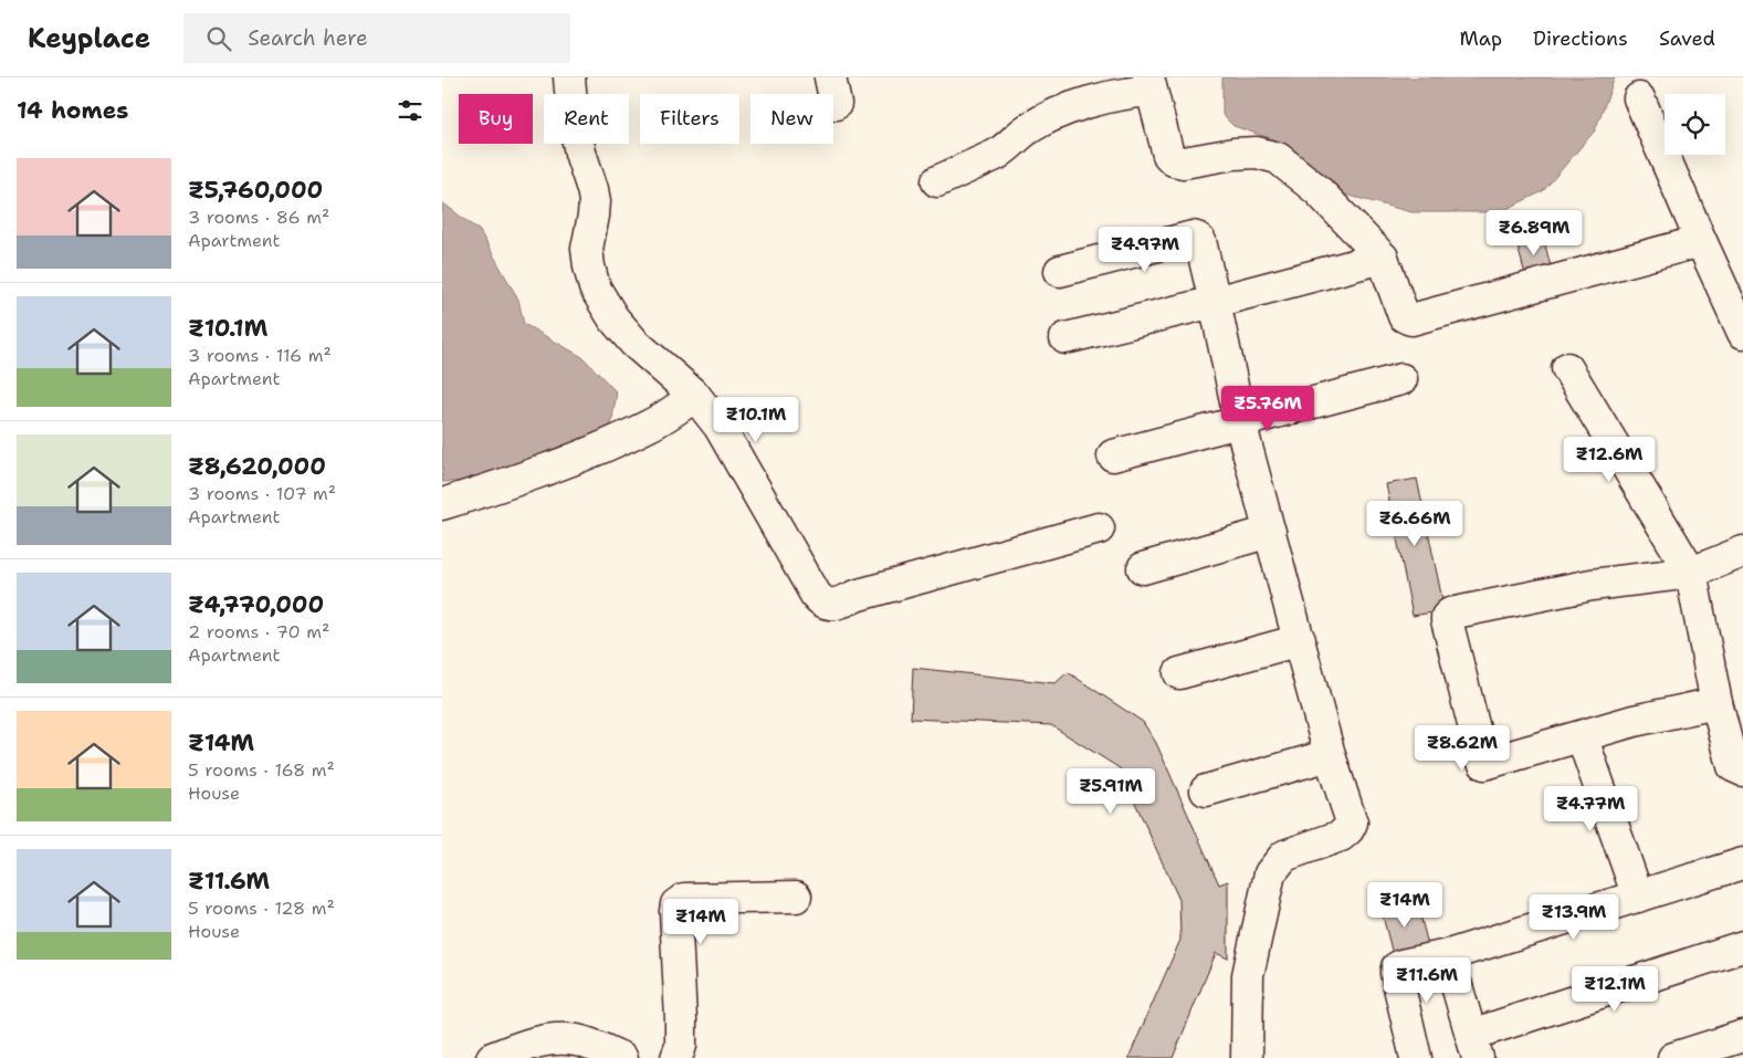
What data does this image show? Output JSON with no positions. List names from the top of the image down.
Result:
{
  "page": {
    "header": "Keyplace",
    "search": "Search here",
    "nav": ["Map", "Directions", "Saved"],
    "heading": "14 homes",
    "chip": [
      "Buy",
      "Rent",
      "Filters",
      "New"
    ],
    "list": [
      {
        "name": "₹5,760,000",
        "note": "3 rooms · 86 m² · Apartment"
      },
      {
        "name": "₹10.1M",
        "note": "3 rooms · 116 m² · Apartment"
      },
      {
        "name": "₹8,620,000",
        "note": "3 rooms · 107 m² · Apartment"
      },
      {
        "name": "₹4,770,000",
        "note": "2 rooms · 70 m² · Apartment"
      },
      {
        "name": "₹14M",
        "note": "5 rooms · 168 m² · House"
      },
      {
        "name": "₹11.6M",
        "note": "5 rooms · 128 m² · House"
      }
    ],
    "price": [
      "₹6.89M",
      "₹4.97M",
      "₹5.76M",
      "₹10.1M",
      "₹12.6M",
      "₹6.66M",
      "₹8.62M",
      "₹5.91M",
      "₹4.77M",
      "₹14M",
      "₹13.9M",
      "₹14M",
      "₹11.6M",
      "₹12.1M"
    ]
  }
}
